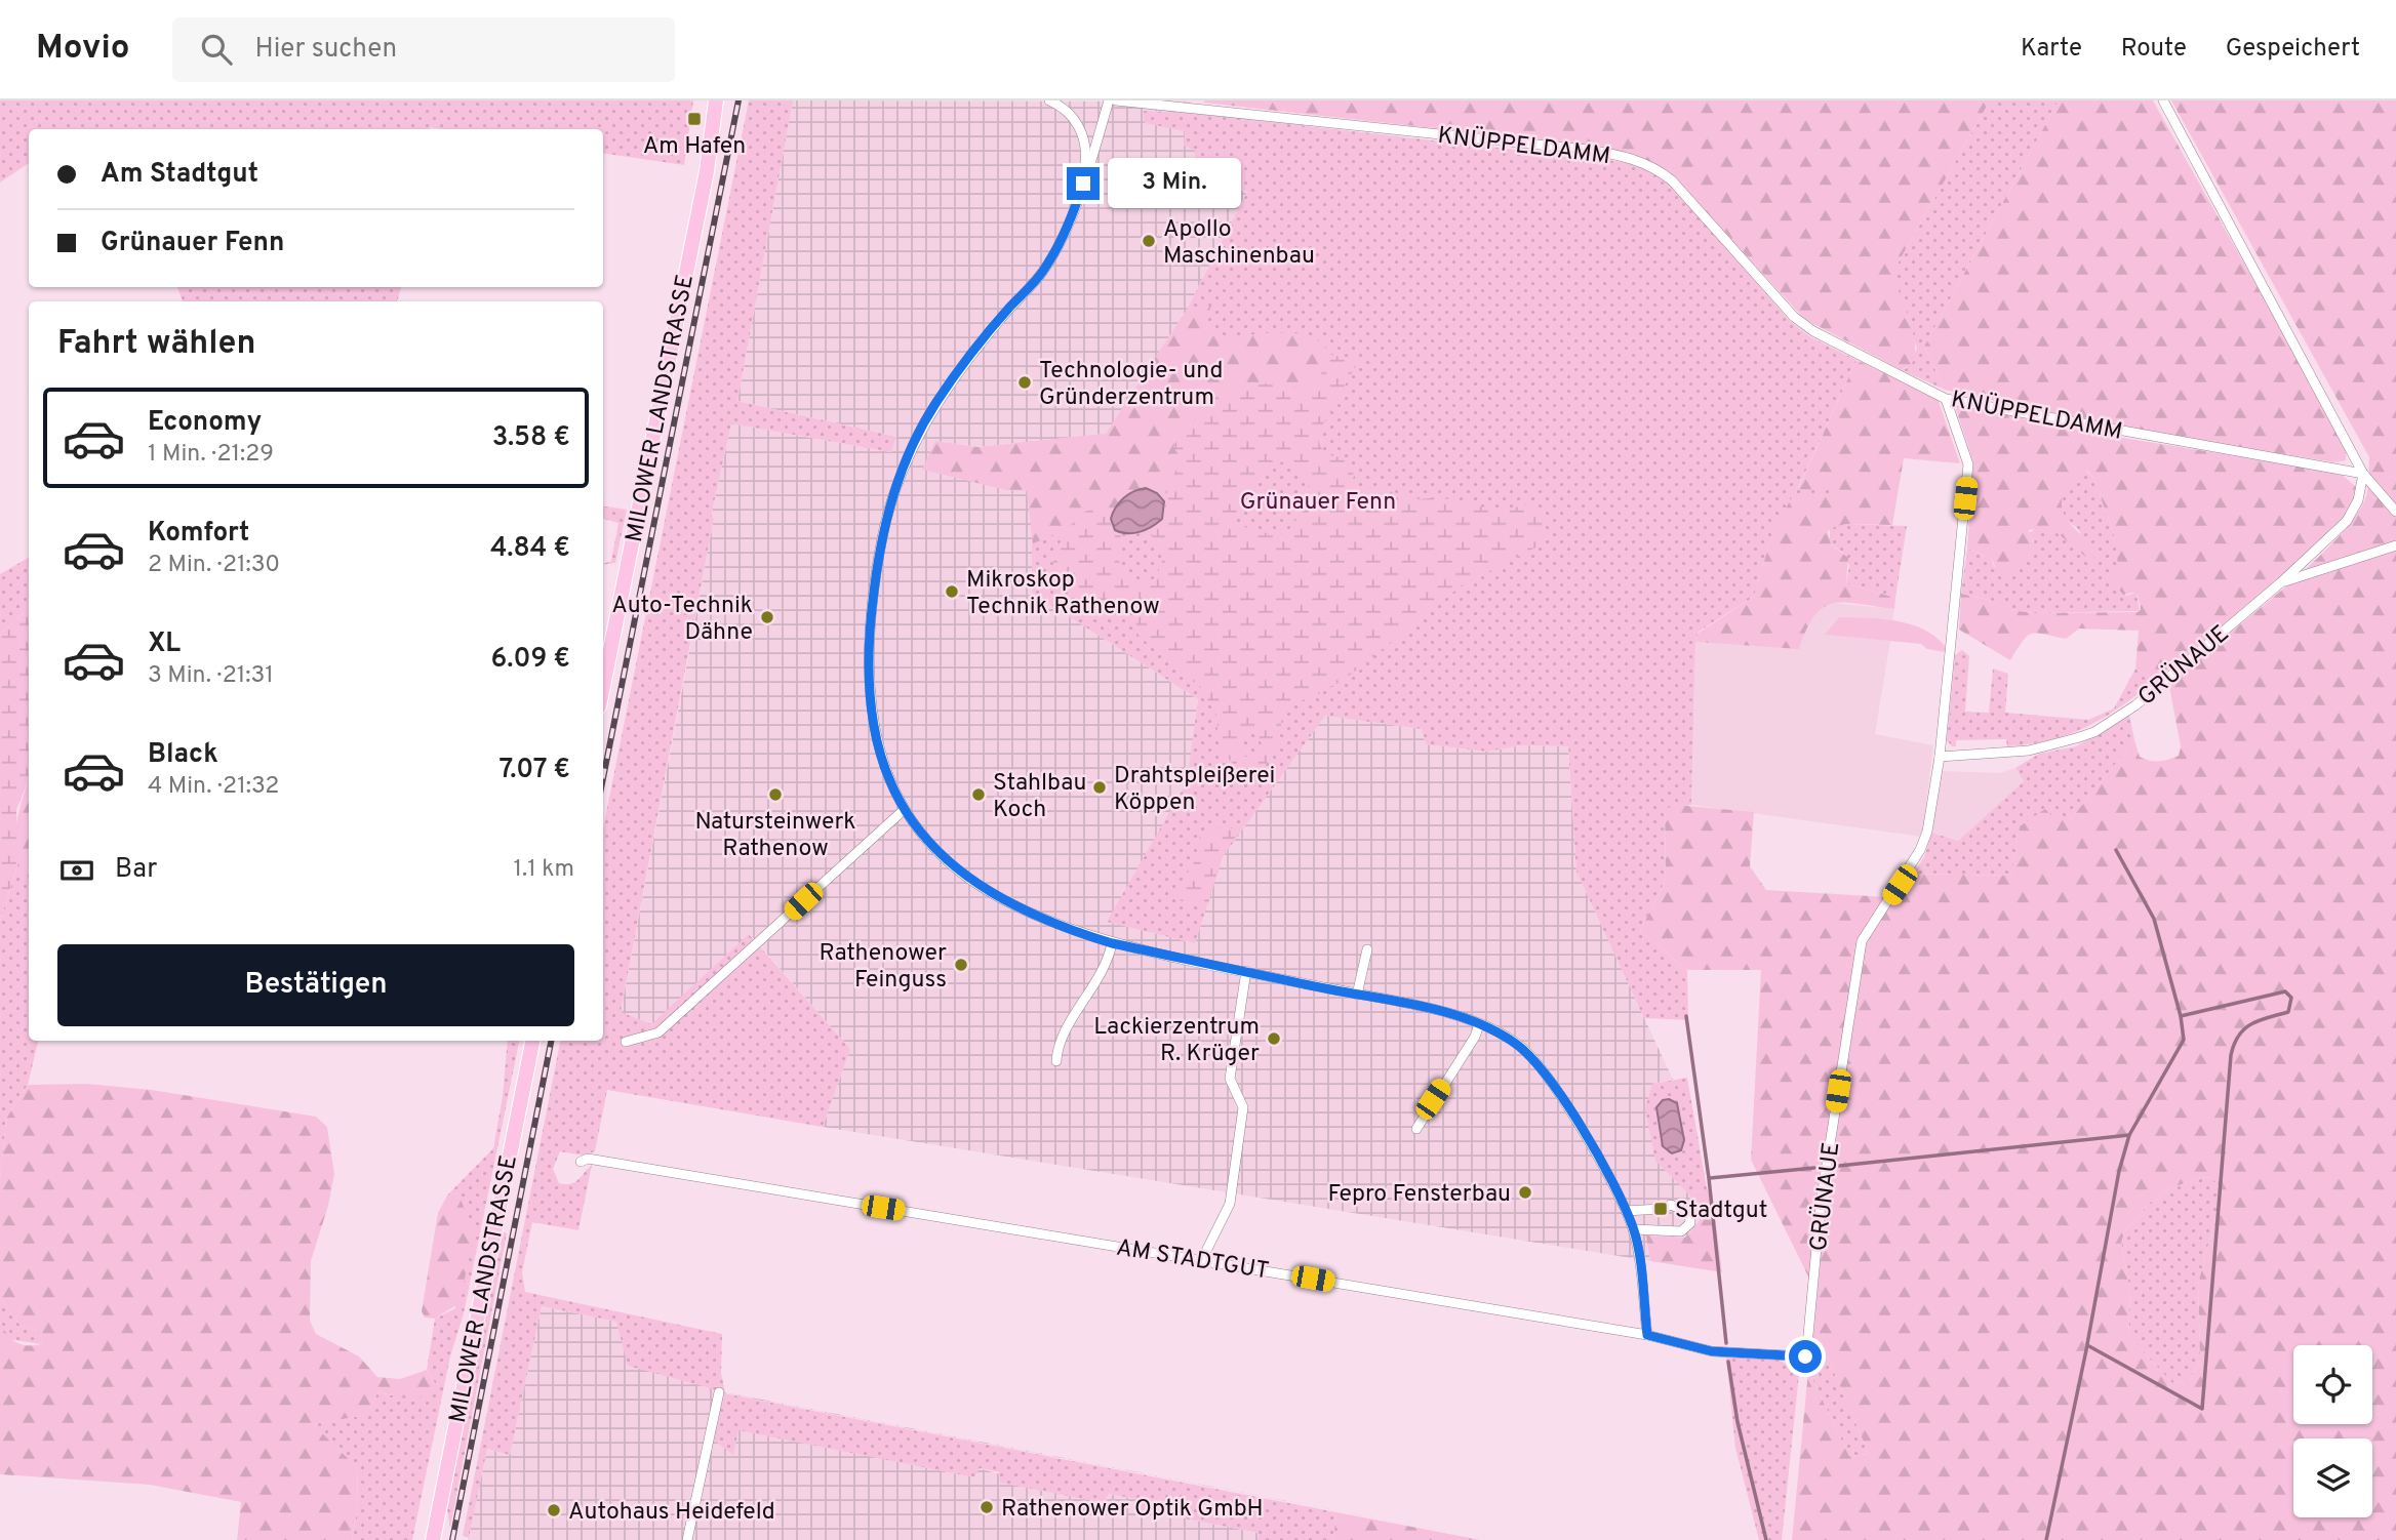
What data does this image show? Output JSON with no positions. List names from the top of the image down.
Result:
{
  "streets": {
    "main road": ["MILOWER LANDSTRASSE"],
    "street": ["KNÜPPELDAMM", "GRÜNAUE", "AM STADTGUT"]
  },
  "crossings": [
    ["KNÜPPELDAMM", "GRÜNAUE"],
    ["GRÜNAUE", "AM STADTGUT"]
  ],
  "parks": ["Grünauer Fenn"],
  "places": {
    "transit": ["Am Hafen", "Stadtgut"],
    "other": [
      "Apollo Maschinenbau",
      "Technologie- und Gründerzentrum",
      "Mikroskop Technik Rathenow",
      "Auto-Technik Dähne",
      "Drahtspleißerei Köppen",
      "Natursteinwerk Rathenow",
      "Stahlbau Koch",
      "Rathenower Feinguss",
      "Lackierzentrum R. Krüger",
      "Fepro Fensterbau",
      "Rathenower Optik GmbH",
      "Autohaus Heidefeld"
    ]
  },
  "page": {
    "header": "Movio",
    "search": "Hier suchen",
    "nav": ["Karte", "Route", "Gespeichert"],
    "banner": ["Am Stadtgut", "Grünauer Fenn"],
    "bubble": "3 Min.",
    "heading": "Fahrt wählen",
    "list": [
      {
        "name": "Economy",
        "note": "1 Min. · 21:29",
        "value": "3.58 €"
      },
      {
        "name": "Komfort",
        "note": "2 Min. · 21:30",
        "value": "4.84 €"
      },
      {
        "name": "XL",
        "note": "3 Min. · 21:31",
        "value": "6.09 €"
      },
      {
        "name": "Black",
        "note": "4 Min. · 21:32",
        "value": "7.07 €"
      }
    ],
    "pay": ["Bar", "1.1 km"],
    "buttons": "Bestätigen"
  }
}
